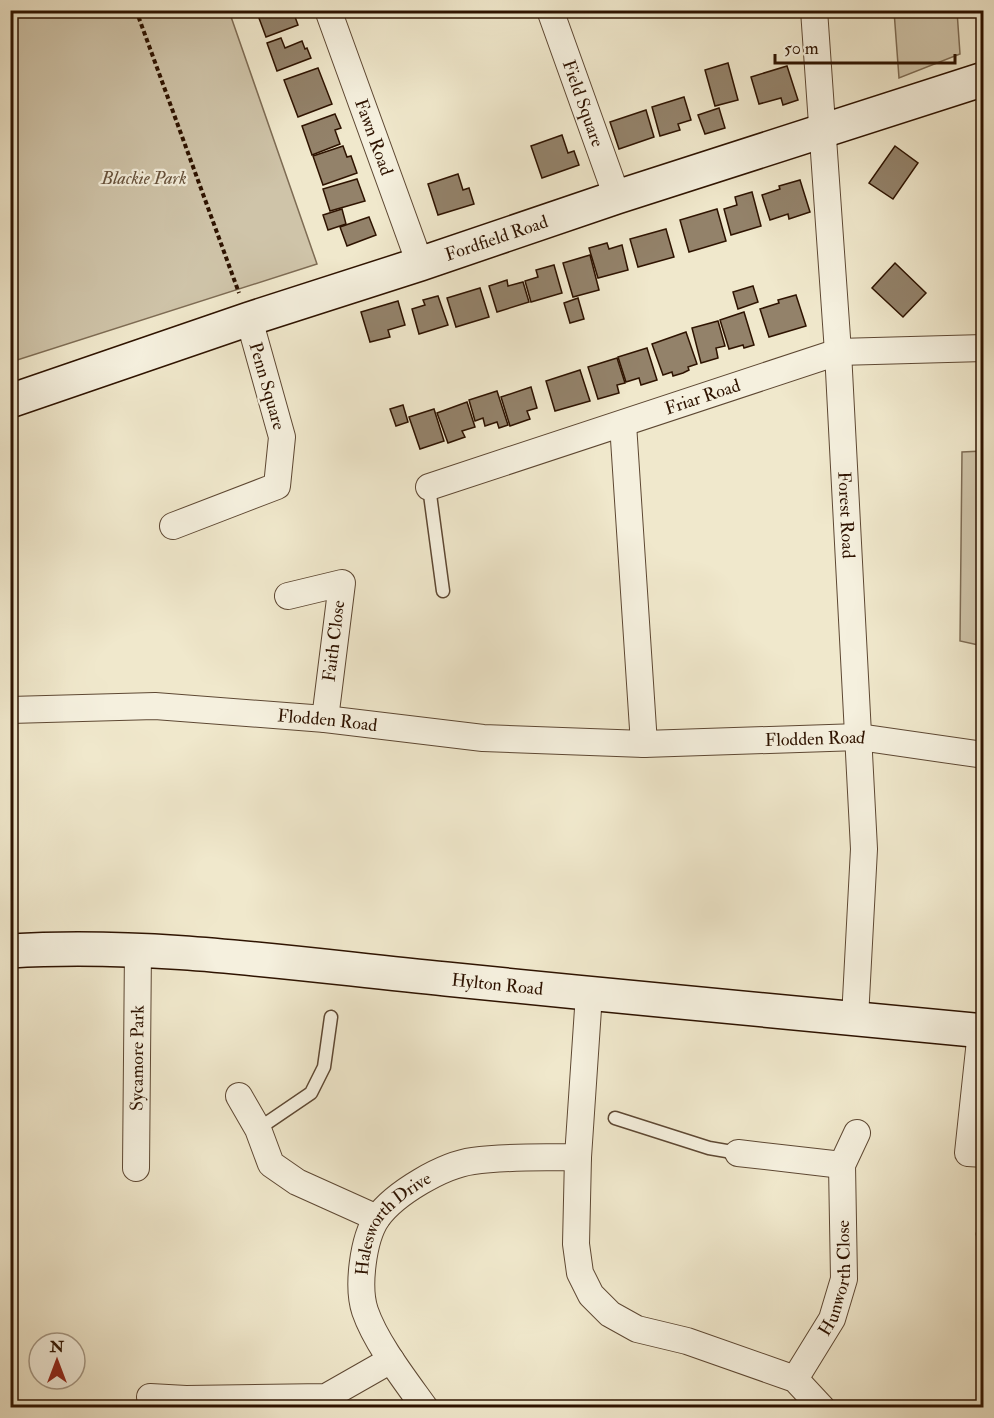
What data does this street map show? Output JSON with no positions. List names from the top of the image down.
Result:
{
  "streets": {
    "street": [
      "Field Square",
      "Fawn Road",
      "Fordfield Road",
      "Penn Square",
      "Friar Road",
      "Forest Road",
      "Faith Close",
      "Flodden Road",
      "Hylton Road",
      "Sycamore Park",
      "Halesworth Drive",
      "Hunworth Close"
    ]
  },
  "crossings": [
    ["Field Square", "Fordfield Road"],
    ["Fawn Road", "Fordfield Road"],
    ["Fordfield Road", "Penn Square"],
    ["Fordfield Road", "Forest Road"],
    ["Friar Road", "Forest Road"],
    ["Forest Road", "Flodden Road"],
    ["Forest Road", "Hylton Road"],
    ["Faith Close", "Flodden Road"],
    ["Hylton Road", "Sycamore Park"]
  ],
  "parks": ["Blackie Park"],
  "scale_bar": "50 m",
  "north": "top"
}
